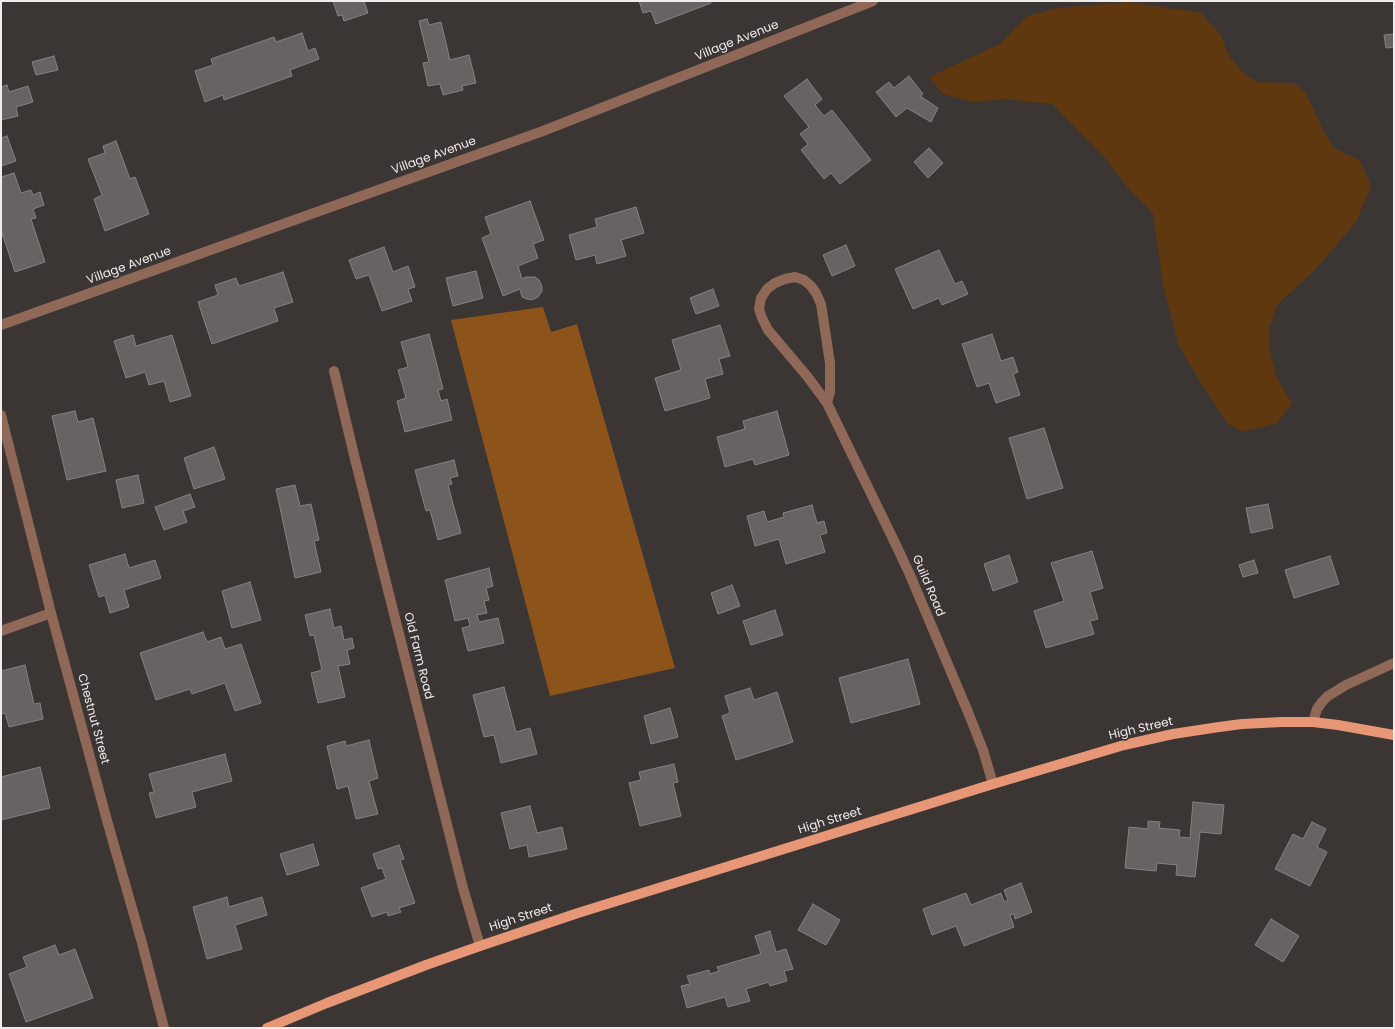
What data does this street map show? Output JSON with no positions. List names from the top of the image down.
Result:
{
  "streets": {
    "main road": ["High Street"],
    "street": [
      "Village Avenue",
      "Guild Road",
      "Old Farm Road",
      "Chestnut Street"
    ]
  },
  "crossings": [
    ["Guild Road", "High Street"],
    ["Old Farm Road", "High Street"]
  ]
}
